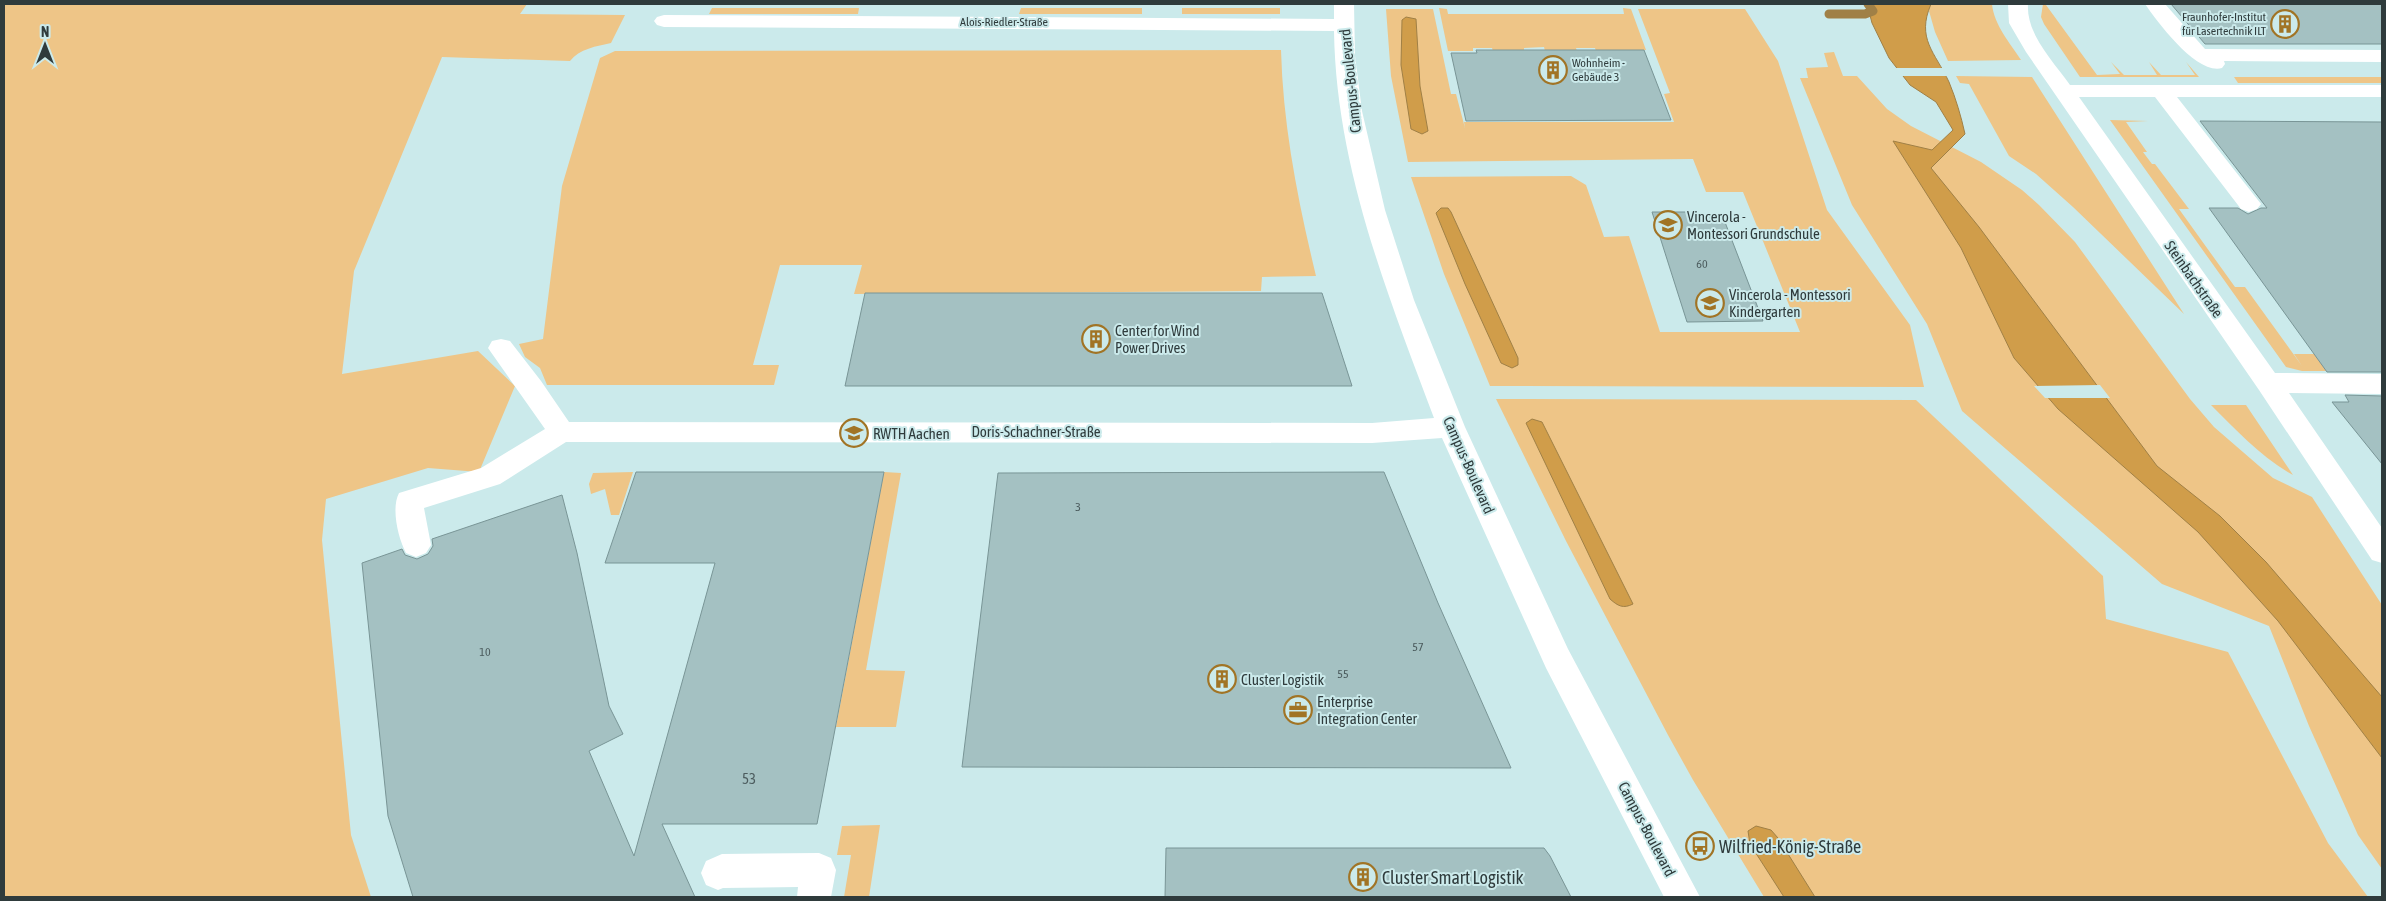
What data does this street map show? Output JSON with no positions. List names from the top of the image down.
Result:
{
  "streets": {
    "street": [
      "Alois-Riedler-Straße",
      "Campus-Boulevard",
      "Steinbachstraße",
      "Doris-Schachner-Straße"
    ]
  },
  "crossings": [
    ["Alois-Riedler-Straße", "Campus-Boulevard"],
    ["Campus-Boulevard", "Doris-Schachner-Straße"]
  ],
  "places": {
    "building": [
      "Fraunhofer-Institut für Lasertechnik ILT",
      "Wohnheim - Gebäude 3",
      "Center for Wind Power Drives",
      "Cluster Logistik",
      "Cluster Smart Logistik"
    ],
    "school or university": ["Vincerola - Montessori Grundschule", "Vincerola - Montessori Kindergarten", "RWTH Aachen"],
    "office": ["Enterprise Integration Center"],
    "bus stop": ["Wilfried-König-Straße"]
  },
  "house_numbers": [
    "60",
    "3",
    "57",
    "10",
    "55",
    "53"
  ],
  "north": "top"
}
